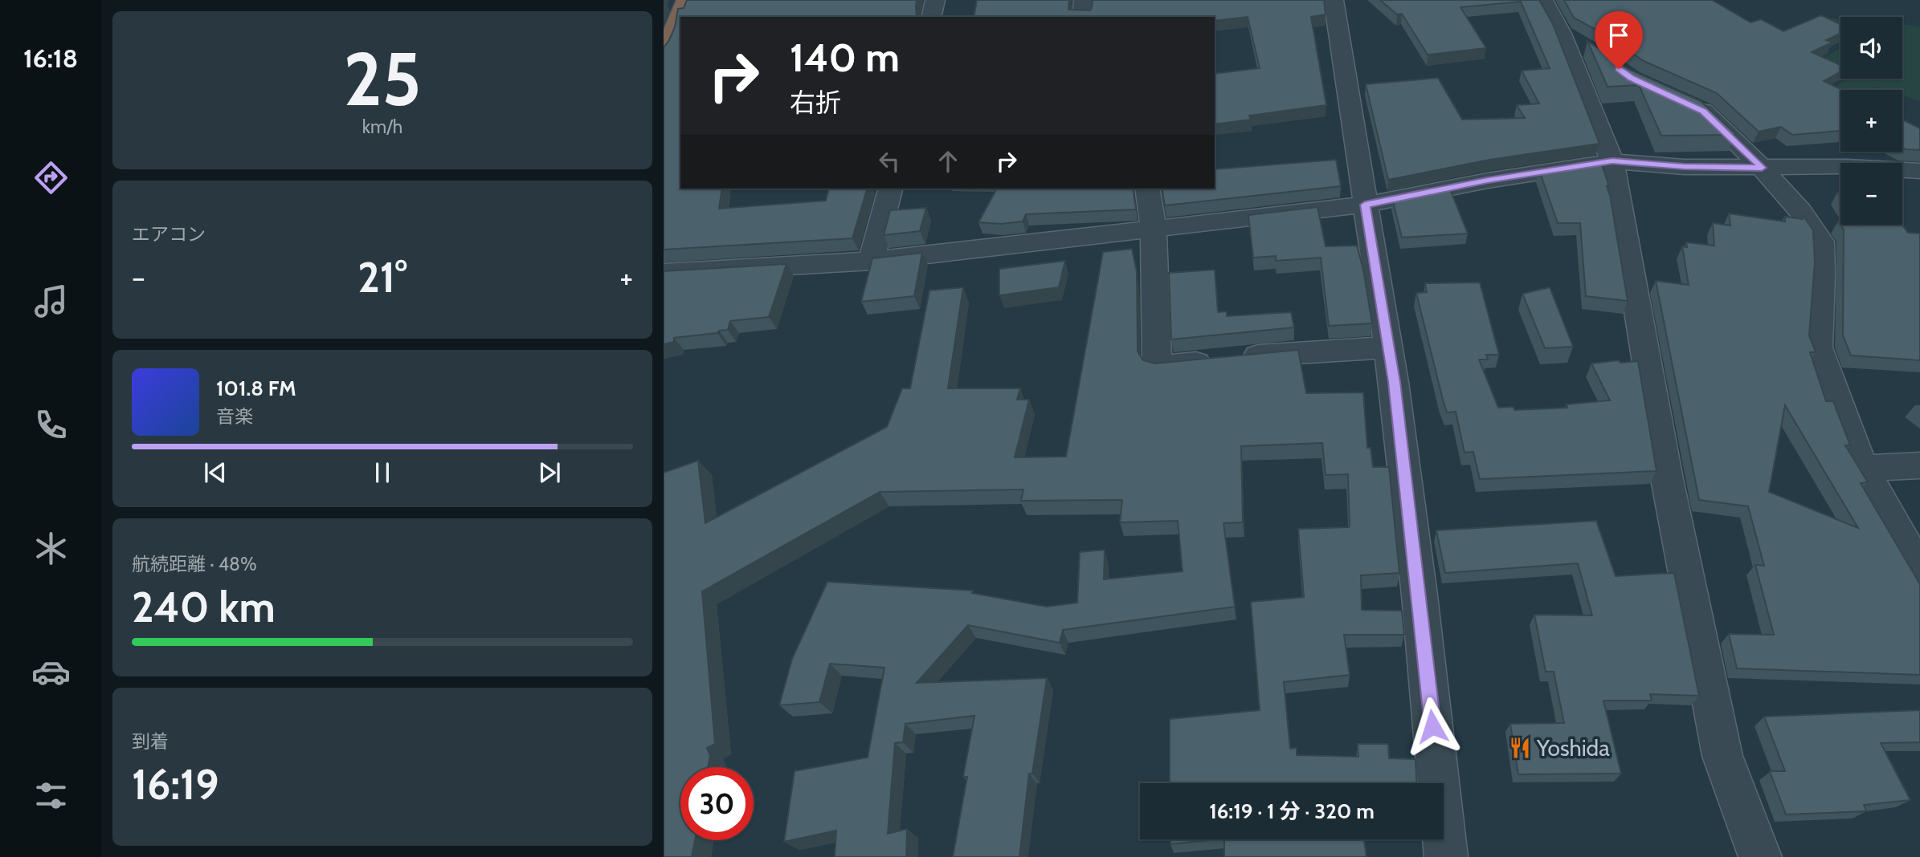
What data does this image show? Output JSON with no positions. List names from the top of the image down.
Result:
{
  "places": {
    "restaurant": ["Yoshida"]
  },
  "page": {
    "tabs": "16:18",
    "tile": [
      ["25", "km/h"],
      "エアコン",
      ["航続距離 · 48%", "240 km"],
      ["到着", "16:19"]
    ],
    "map_buttons": ["+", "−"],
    "turn": ["140 m", "右折"],
    "heat": ["−", "21°", "+"],
    "song": ["101.8 FM", "音楽"],
    "limit": "30",
    "trip": "16:19 · 1 分 · 320 m"
  }
}
